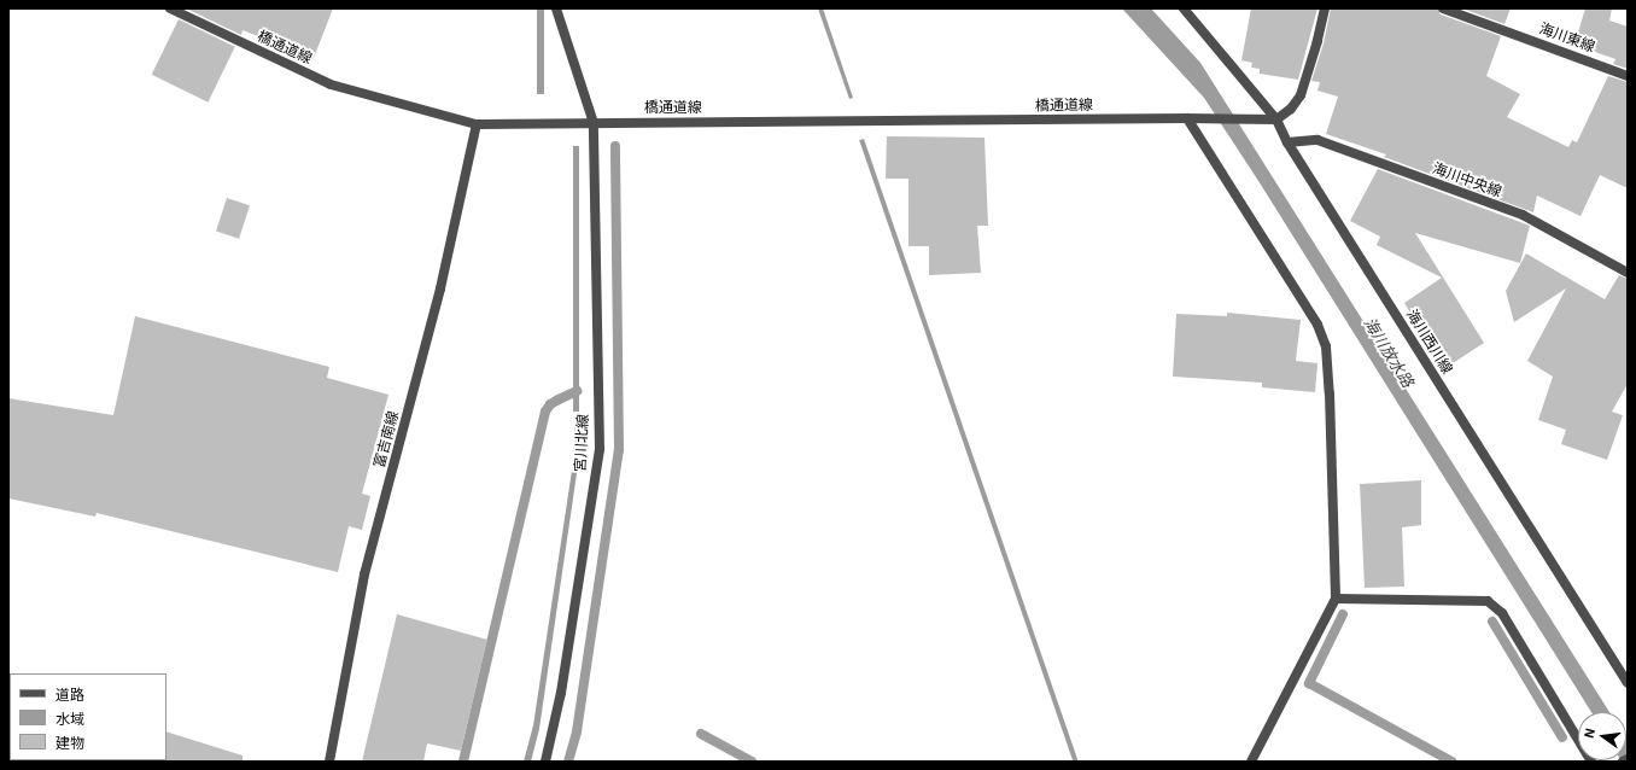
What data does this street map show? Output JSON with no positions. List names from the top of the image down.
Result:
{
  "streets": {
    "street": [
      "海川東線",
      "橋通道線",
      "海川中央線",
      "海川西川線",
      "富吉南線",
      "宮川北線"
    ]
  },
  "crossings": [
    ["橋通道線", "海川西川線"],
    ["橋通道線", "富吉南線"],
    ["橋通道線", "宮川北線"],
    ["海川中央線", "海川西川線"]
  ],
  "water": ["海川放水路"],
  "legend": ["道路", "水域", "建物"],
  "north": "left"
}
